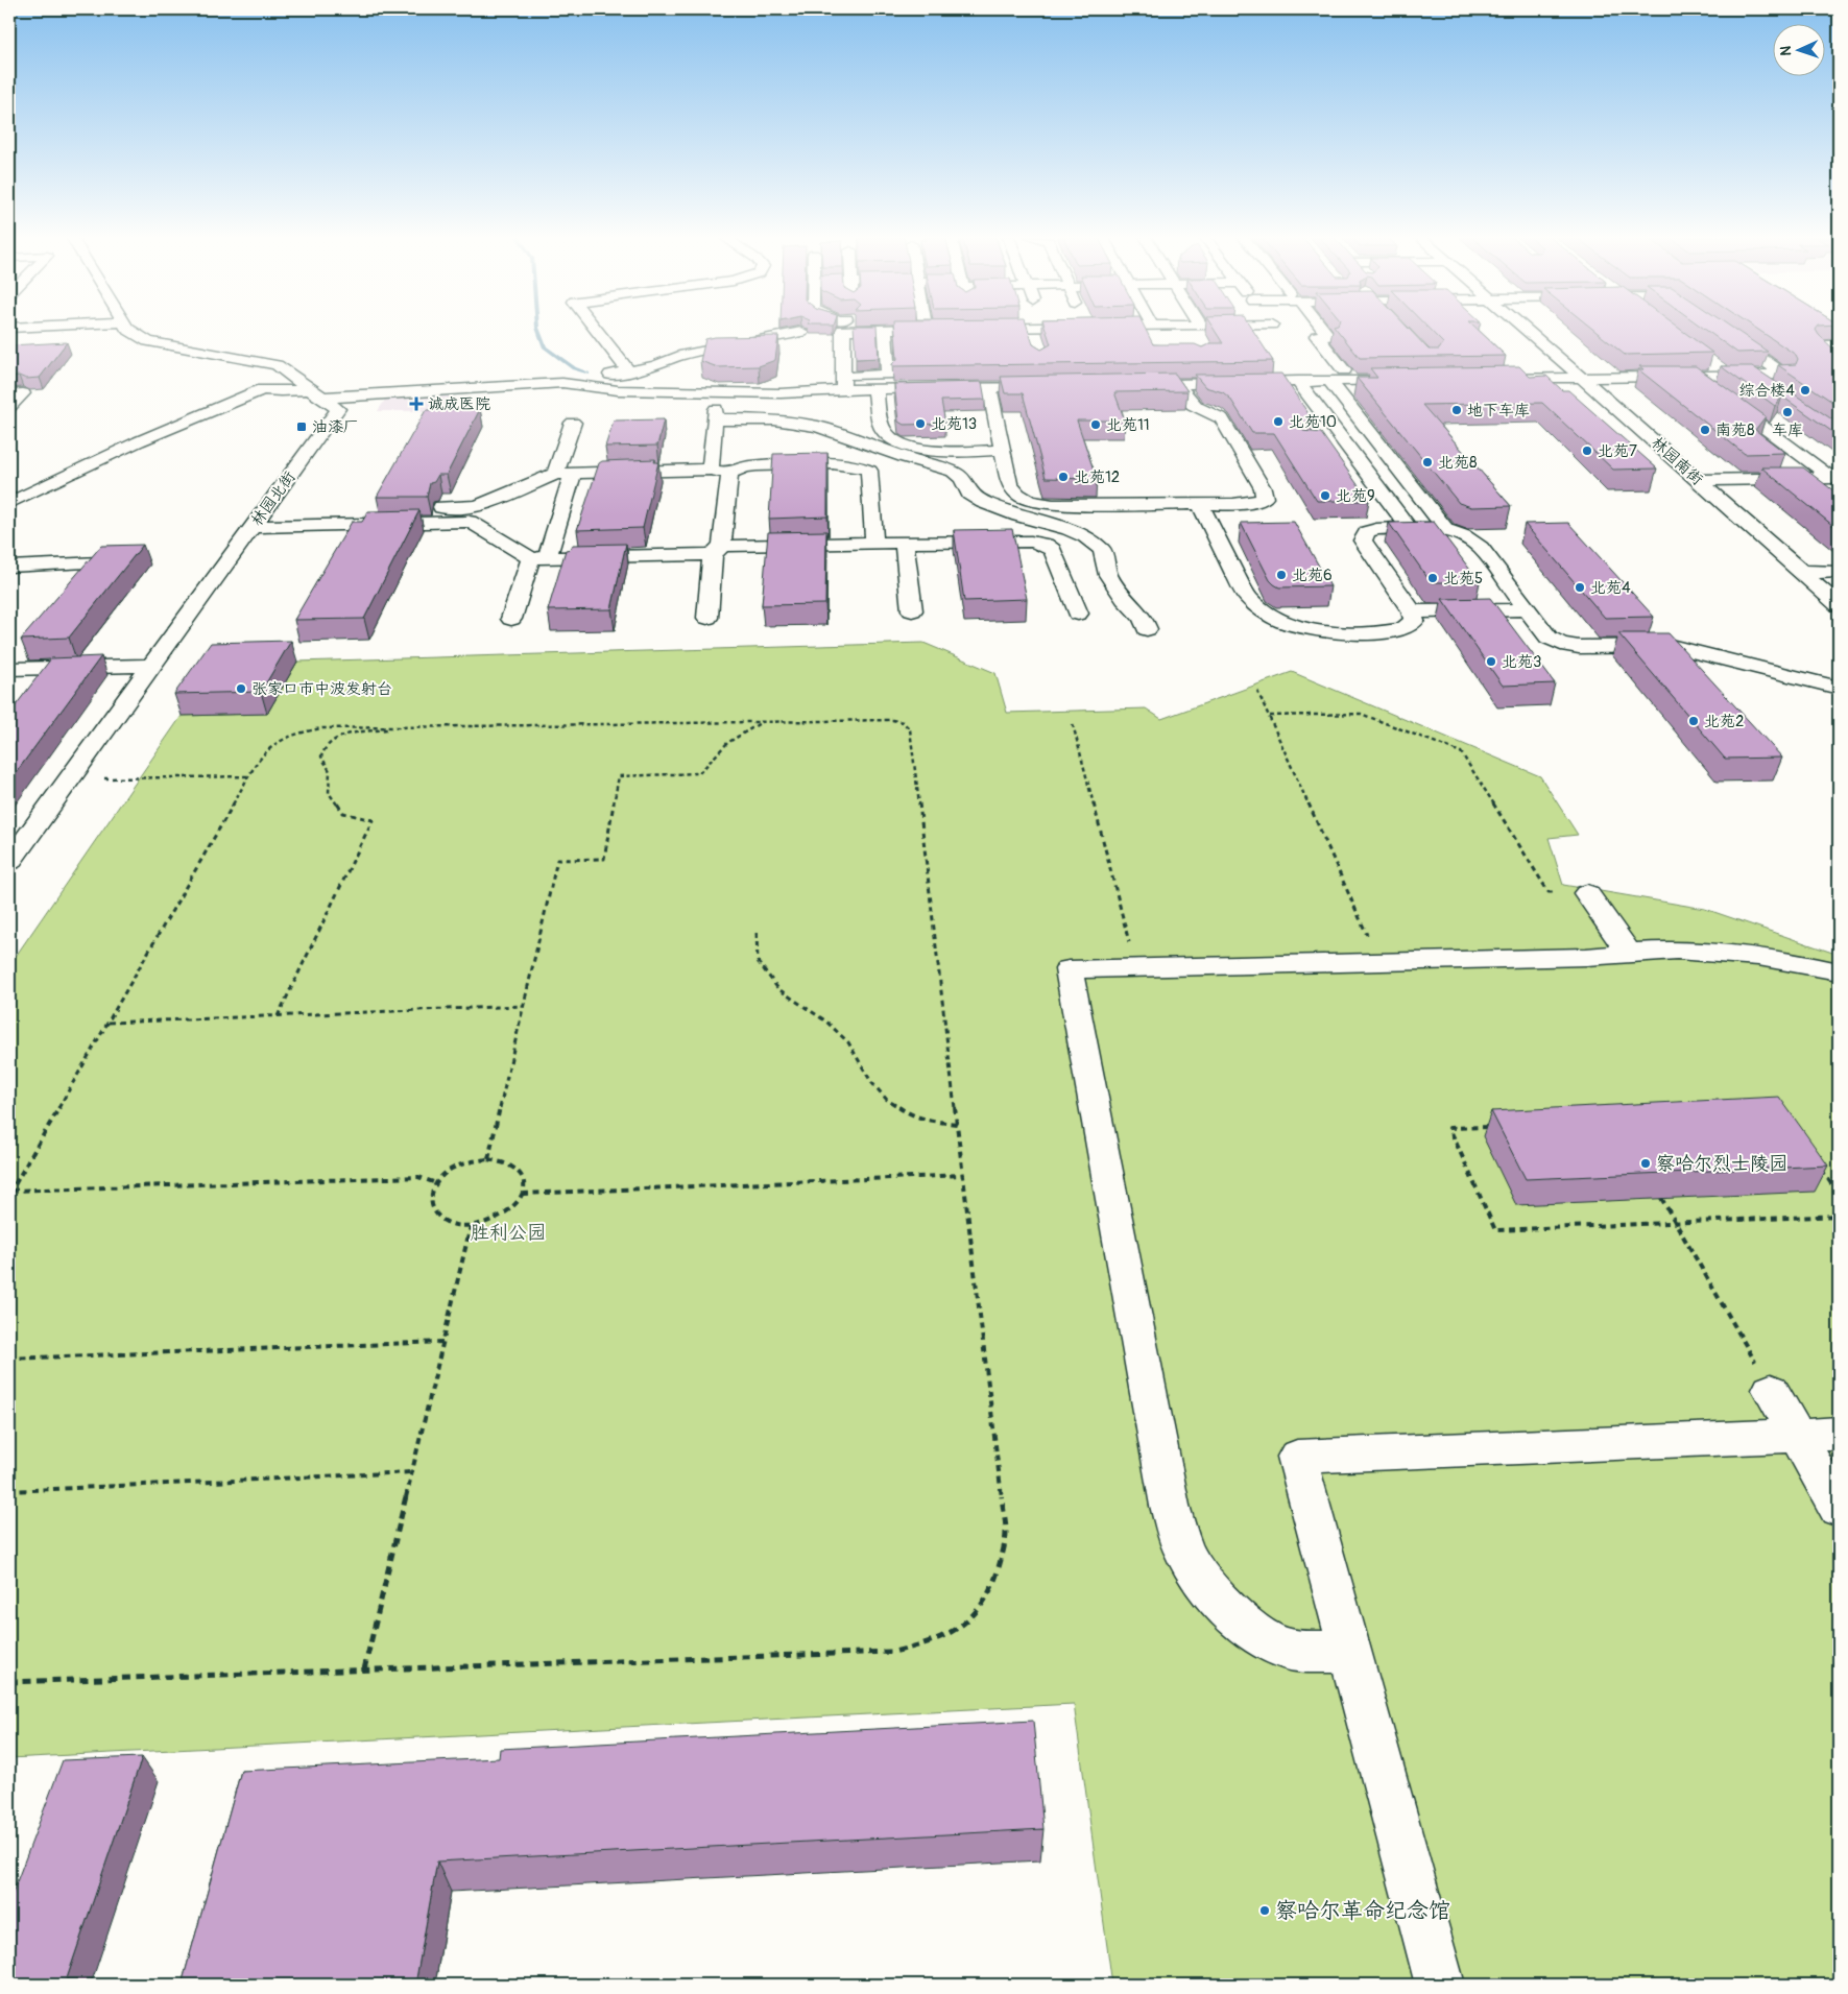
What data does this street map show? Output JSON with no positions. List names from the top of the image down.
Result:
{
  "streets": {
    "street": ["林园南街", "林园北街"]
  },
  "parks": ["胜利公园"],
  "places": {
    "other": [
      "综合楼4",
      "地下车库",
      "车库",
      "北苑10",
      "北苑13",
      "北苑11",
      "南苑8",
      "北苑7",
      "北苑8",
      "北苑12",
      "北苑9",
      "北苑6",
      "北苑5",
      "北苑4",
      "北苑3",
      "张家口市中波发射台",
      "北苑2",
      "察哈尔烈士陵园",
      "察哈尔革命纪念馆"
    ],
    "health": ["诚成医院"],
    "transit": ["油漆厂"]
  },
  "north": "left"
}
